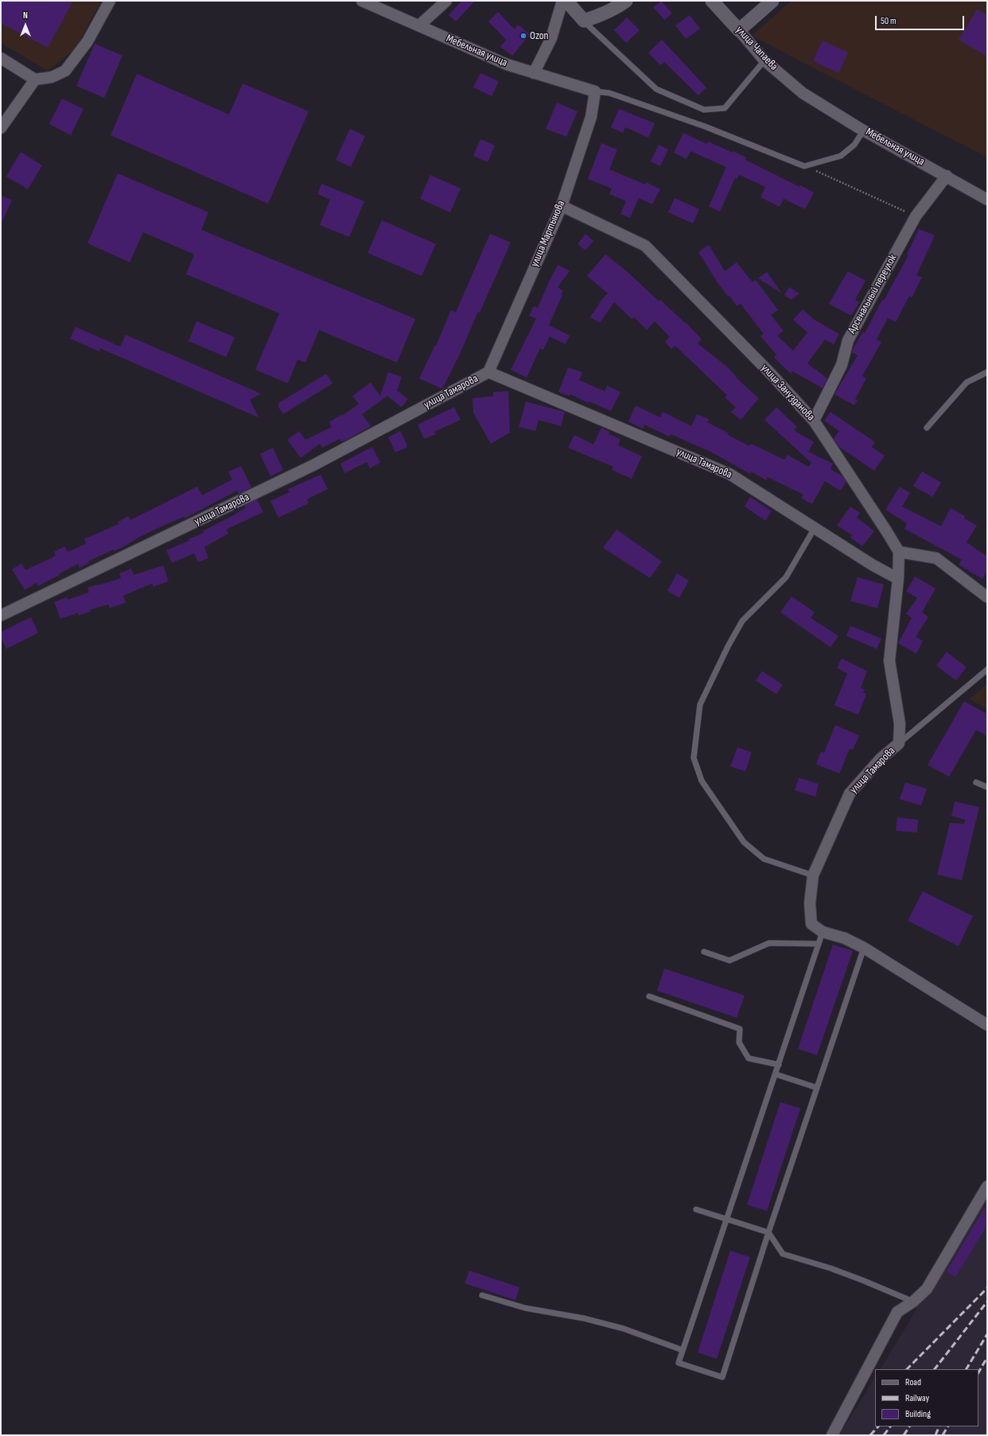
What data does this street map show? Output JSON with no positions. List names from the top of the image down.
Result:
{
  "streets": {
    "street": [
      "улица Чапаева",
      "Мебельная улица",
      "улица Мартынова",
      "Арсенальный переулок",
      "улица Тамарова",
      "улица Занузданова"
    ]
  },
  "crossings": [
    ["улица Чапаева", "Мебельная улица"],
    ["Мебельная улица", "улица Мартынова"],
    ["Мебельная улица", "Арсенальный переулок"],
    ["улица Мартынова", "улица Тамарова"],
    ["улица Мартынова", "улица Занузданова"],
    ["Арсенальный переулок", "улица Занузданова"],
    ["улица Тамарова", "улица Занузданова"]
  ],
  "places": ["Ozon"],
  "legend": ["Road", "Railway", "Building"],
  "scale_bar": "50 m",
  "north": "top"
}
